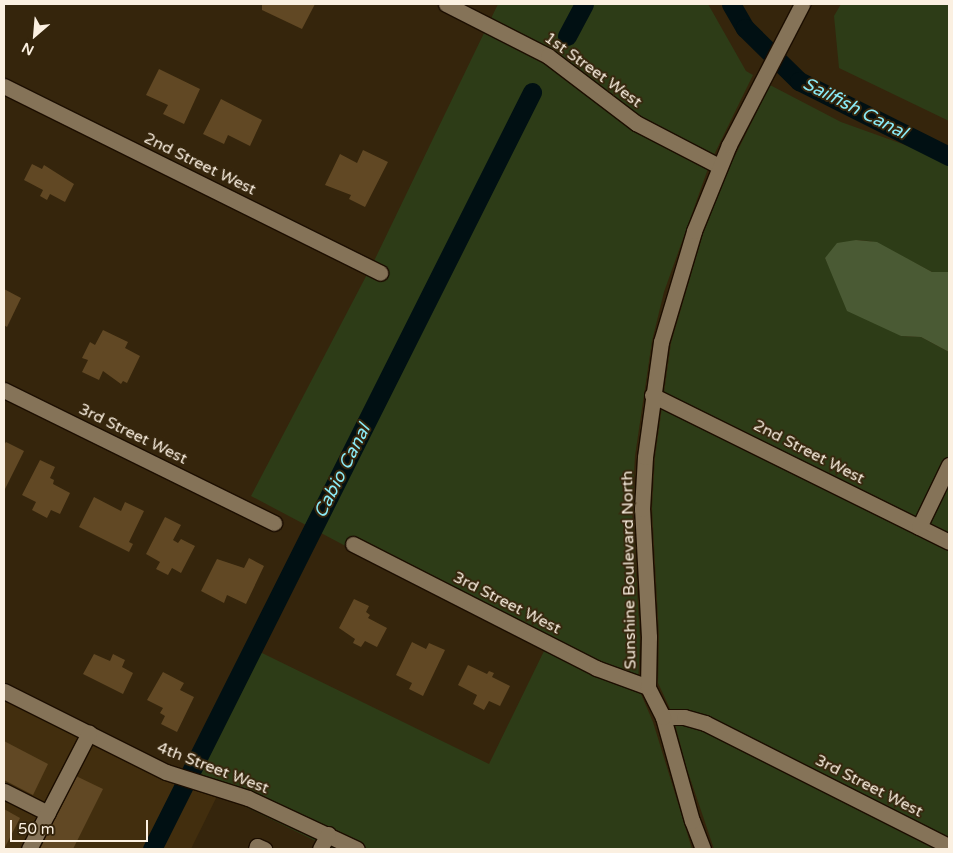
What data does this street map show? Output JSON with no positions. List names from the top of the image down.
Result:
{
  "streets": {
    "street": [
      "1st Street West",
      "2nd Street West",
      "3rd Street West",
      "Sunshine Boulevard North",
      "4th Street West"
    ]
  },
  "crossings": [
    ["1st Street West", "Sunshine Boulevard North"],
    ["2nd Street West", "Sunshine Boulevard North"],
    ["3rd Street West", "Sunshine Boulevard North"]
  ],
  "water": ["Sailfish Canal", "Cabio Canal"],
  "scale_bar": "50 m",
  "north": "bottom left"
}
